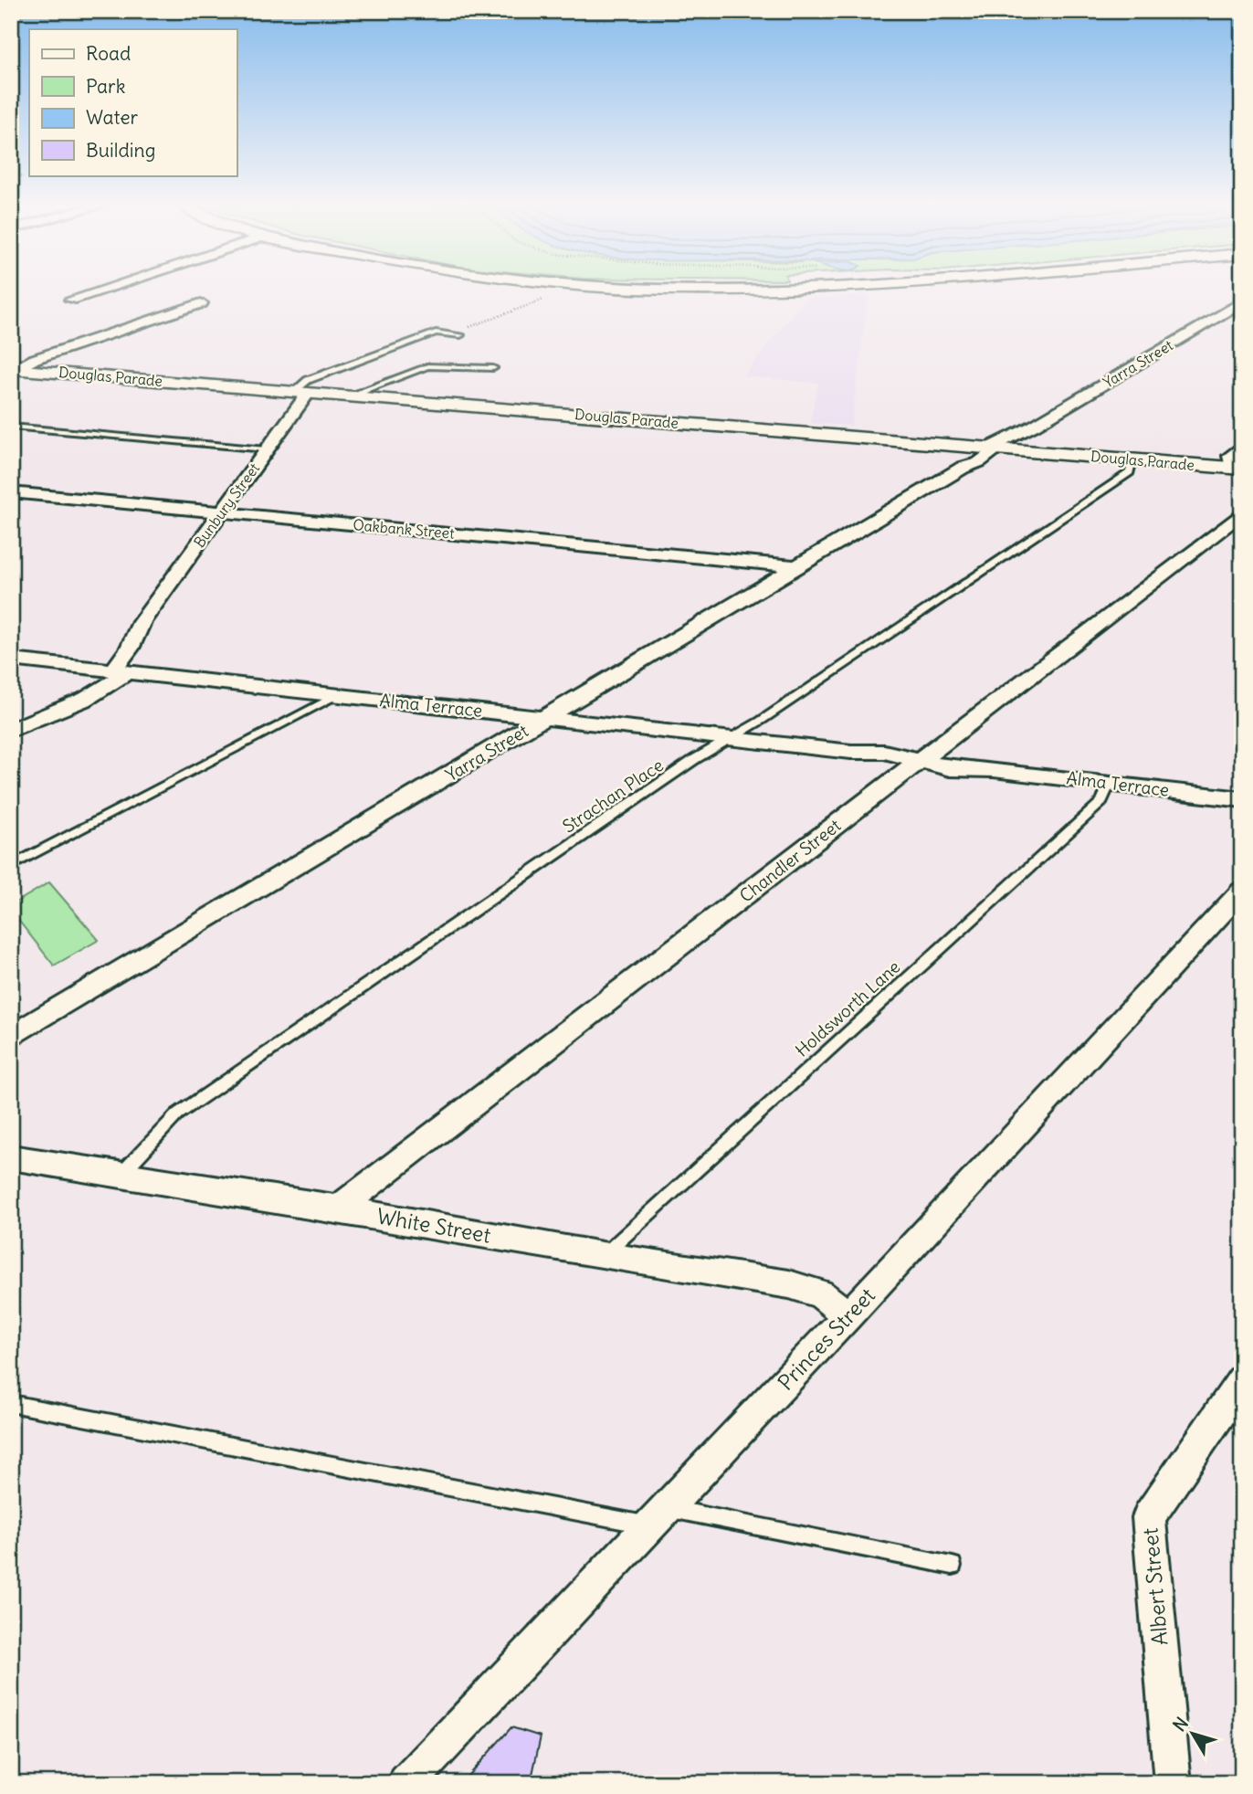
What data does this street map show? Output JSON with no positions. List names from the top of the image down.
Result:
{
  "streets": {
    "street": [
      "Yarra Street",
      "Douglas Parade",
      "Bunbury Street",
      "Oakbank Street",
      "Alma Terrace",
      "Chandler Street",
      "White Street",
      "Princes Street",
      "Albert Street"
    ],
    "lane": ["Strachan Place", "Holdsworth Lane"]
  },
  "crossings": [
    ["Yarra Street", "Douglas Parade"],
    ["Yarra Street", "Oakbank Street"],
    ["Yarra Street", "Alma Terrace"],
    ["Douglas Parade", "Bunbury Street"],
    ["Douglas Parade", "Strachan Place"],
    ["Bunbury Street", "Oakbank Street"],
    ["Bunbury Street", "Alma Terrace"],
    ["Alma Terrace", "Strachan Place"],
    ["Alma Terrace", "Chandler Street"],
    ["Alma Terrace", "Holdsworth Lane"],
    ["Strachan Place", "White Street"],
    ["Chandler Street", "White Street"],
    ["Holdsworth Lane", "White Street"],
    ["White Street", "Princes Street"]
  ],
  "legend": [
    "Road",
    "Park",
    "Water",
    "Building"
  ],
  "north": "top left"
}
